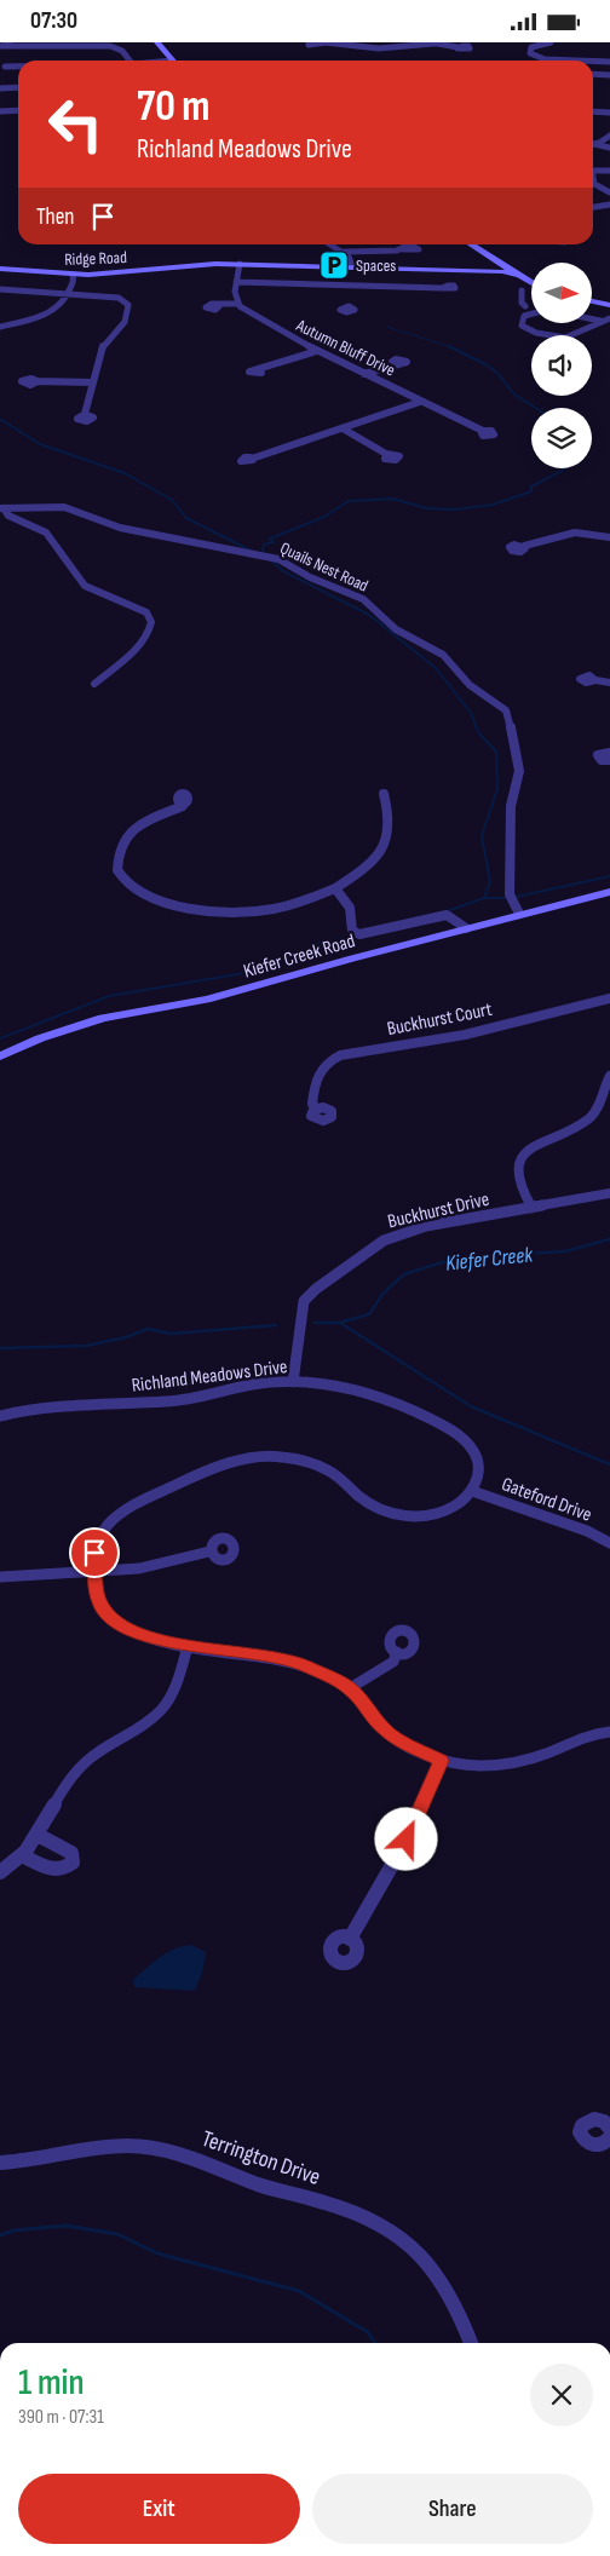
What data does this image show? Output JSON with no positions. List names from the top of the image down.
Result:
{
  "streets": {
    "street": [
      "Ridge Road",
      "Autumn Bluff Drive",
      "Quails Nest Road",
      "Kiefer Creek Road",
      "Buckhurst Court",
      "Buckhurst Drive",
      "Richland Meadows Drive",
      "Gateford Drive",
      "Terrington Drive"
    ]
  },
  "crossings": [
    ["Quails Nest Road", "Kiefer Creek Road"],
    ["Buckhurst Drive", "Richland Meadows Drive"],
    ["Richland Meadows Drive", "Gateford Drive"]
  ],
  "water": ["Kiefer Creek"],
  "places": {
    "parking": ["Spaces"]
  },
  "north": "right",
  "page": {
    "status": "07:30",
    "turn": ["70 m", "Richland Meadows Drive"],
    "then": "Then",
    "heading": ["1 min", "390 m · 07:31"],
    "buttons": ["Exit", "Share"]
  }
}
